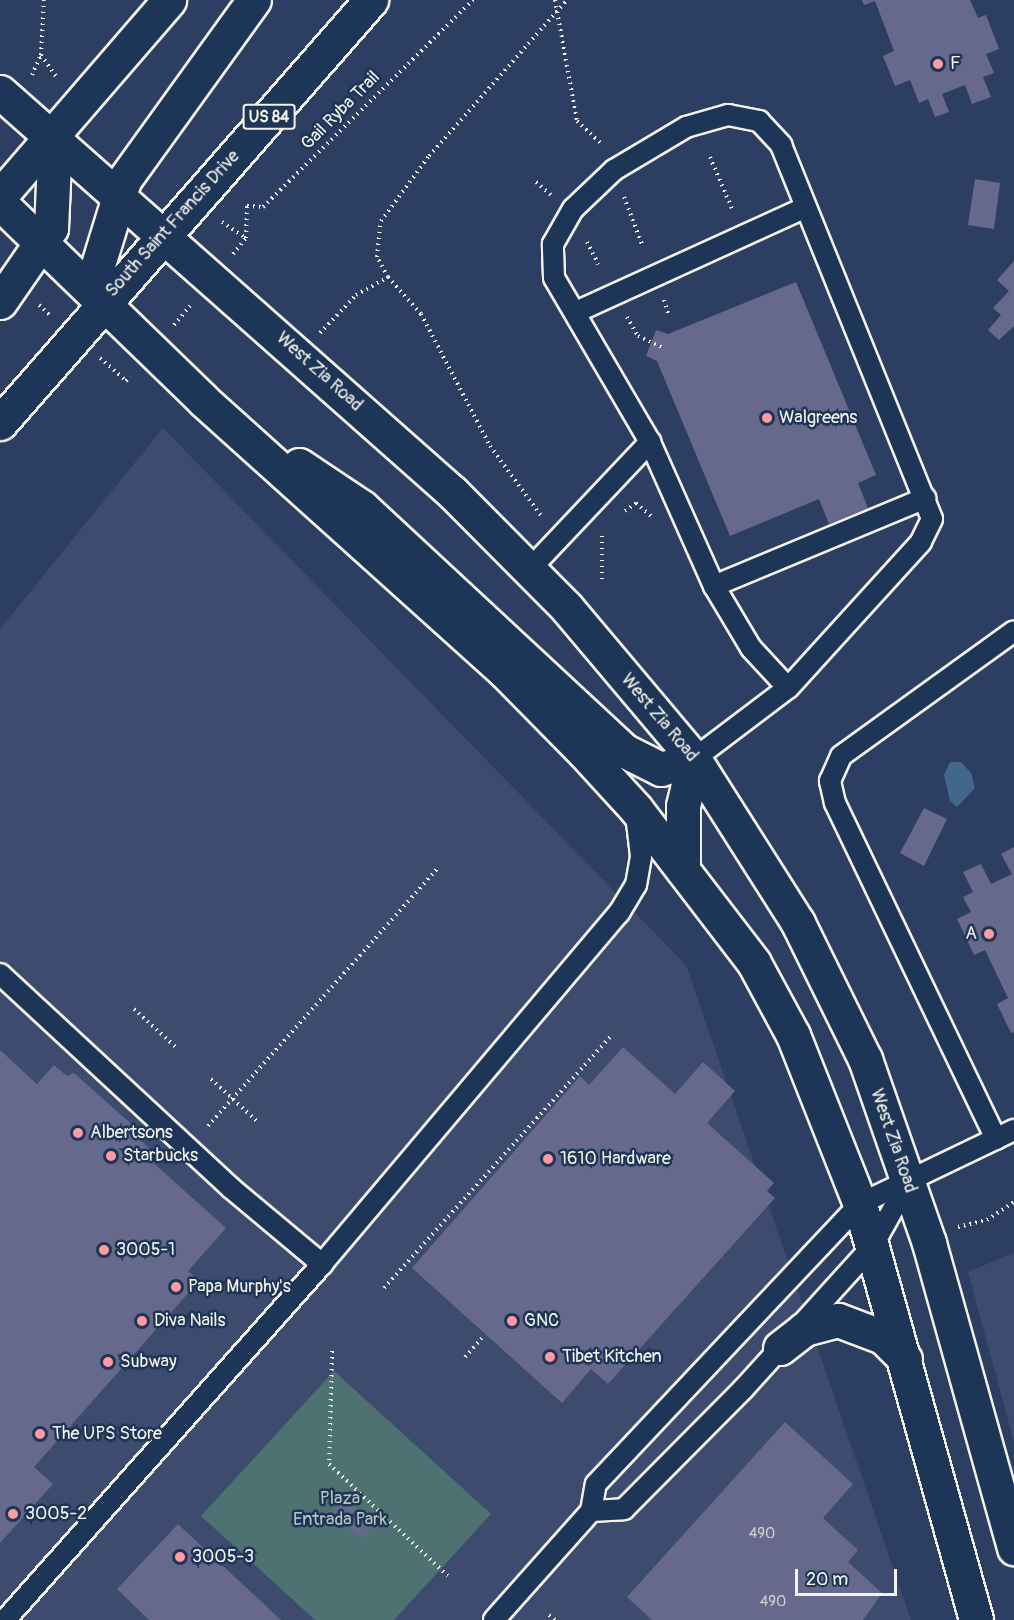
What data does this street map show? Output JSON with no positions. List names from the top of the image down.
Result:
{
  "streets": {
    "main road": ["US 84", "South Saint Francis Drive", "West Zia Road"],
    "path": ["Gail Ryba Trail"]
  },
  "crossings": [
    ["Gail Ryba Trail", "West Zia Road"],
    ["South Saint Francis Drive", "West Zia Road"]
  ],
  "parks": ["Plaza Entrada Park"],
  "places": [
    "F",
    "Walgreens",
    "A",
    "Albertsons",
    "Starbucks",
    "1610 Hardware",
    "3005-1",
    "Papa Murphy's",
    "Diva Nails",
    "GNC",
    "Tibet Kitchen",
    "Subway",
    "The UPS Store",
    "3005-2",
    "3005-3"
  ],
  "house_numbers": ["490", "490"],
  "scale_bar": "20 m"
}
